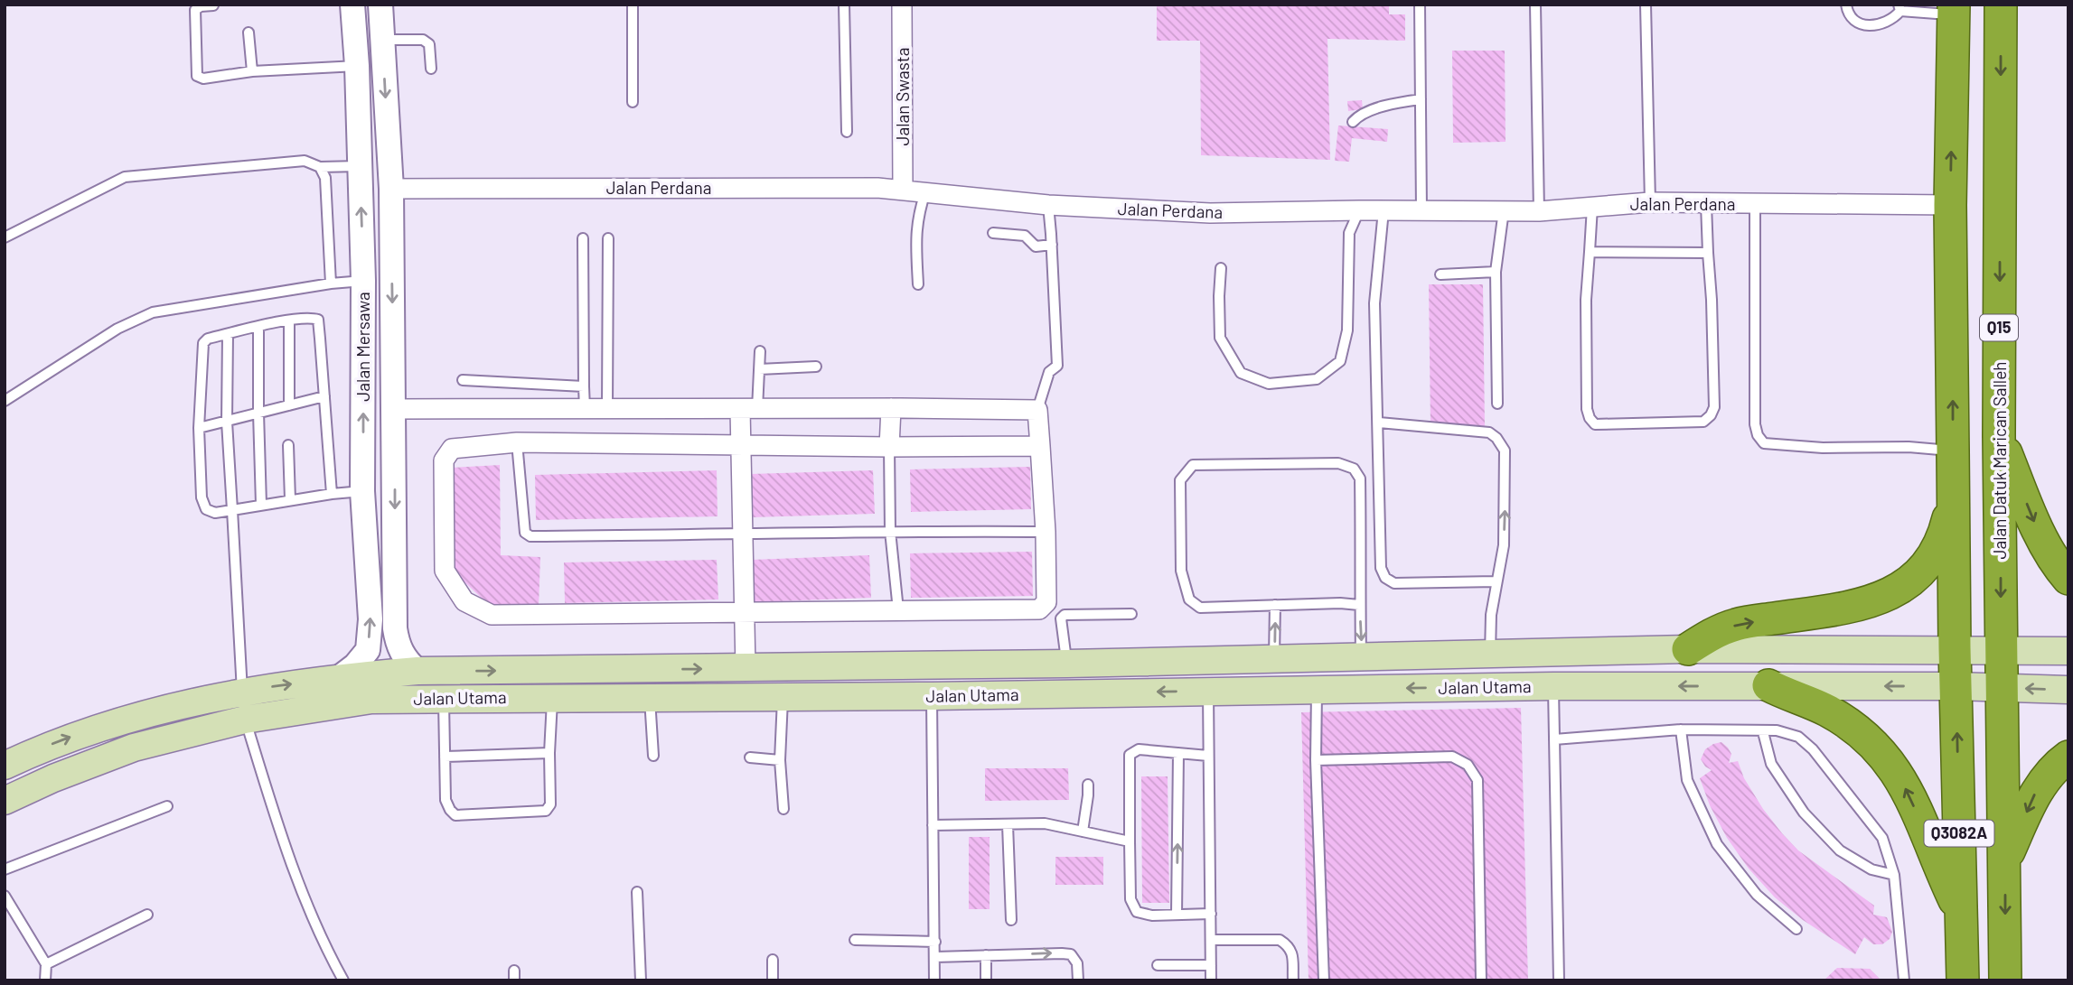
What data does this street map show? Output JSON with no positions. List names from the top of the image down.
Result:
{
  "streets": {
    "highway": ["Q15", "Jalan Datuk Marican Salleh", "Q3082A"],
    "main road": ["Jalan Utama"],
    "street": ["Jalan Swasta", "Jalan Perdana", "Jalan Mersawa"]
  },
  "crossings": [
    ["Jalan Swasta", "Jalan Perdana"],
    ["Jalan Perdana", "Jalan Mersawa"],
    ["Jalan Mersawa", "Jalan Utama"],
    ["Jalan Datuk Marican Salleh", "Jalan Utama"],
    ["Jalan Utama", "Q3082A"]
  ]
}
